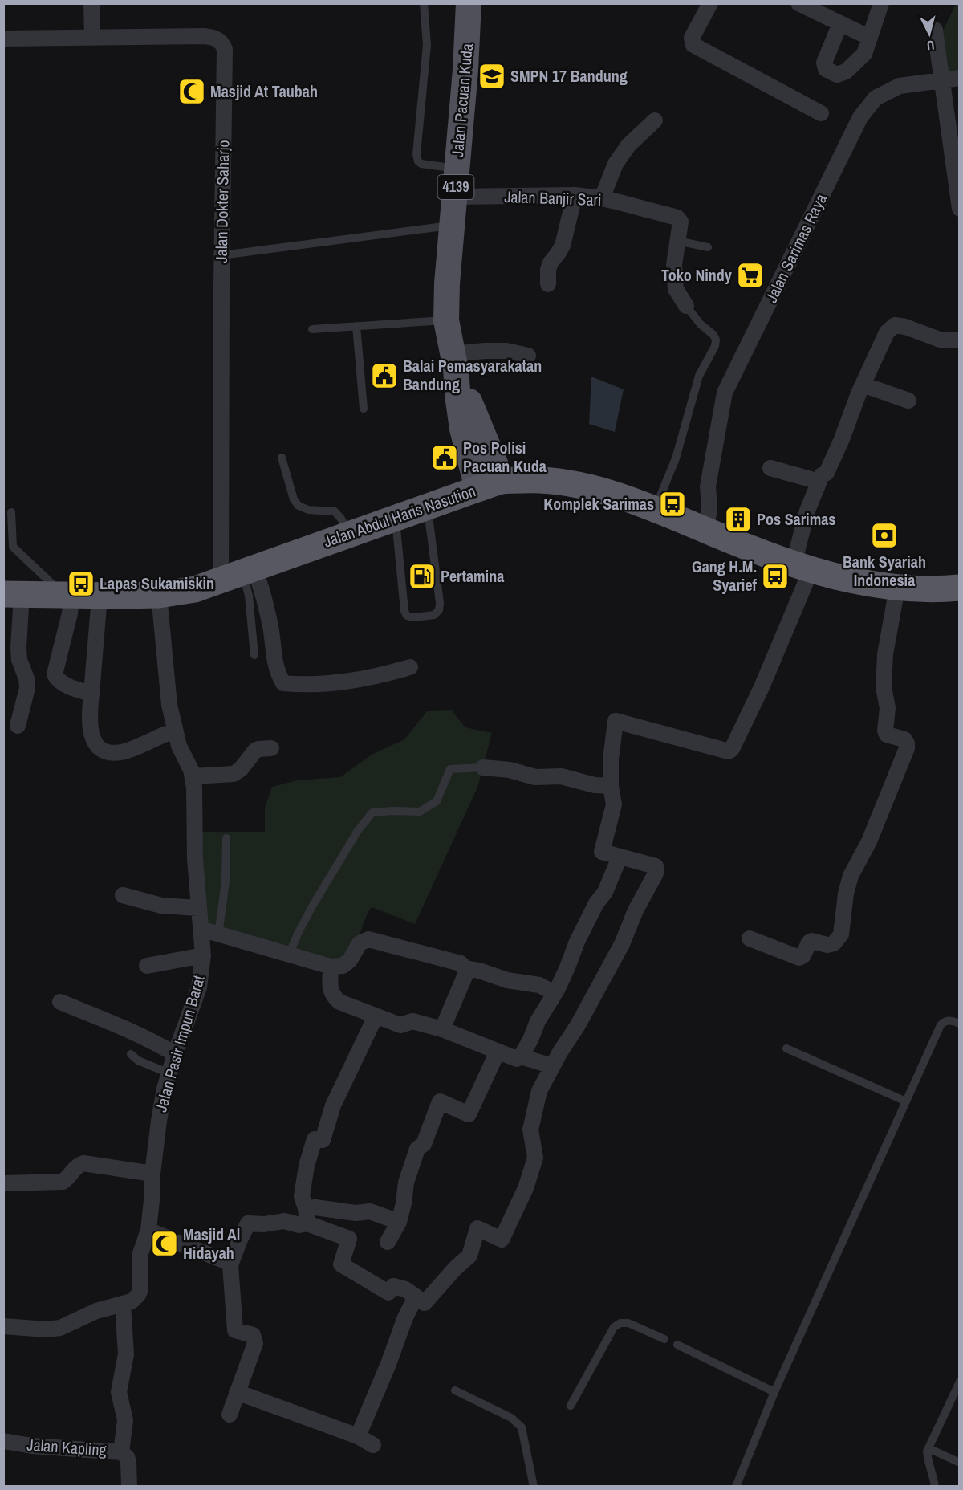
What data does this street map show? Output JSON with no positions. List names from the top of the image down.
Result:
{
  "streets": {
    "highway": ["Jalan Abdul Haris Nasution"],
    "main road": ["Jalan Pacuan Kuda", "4139"],
    "street": [
      "Jalan Banjir Sari",
      "Jalan Dokter Saharjo",
      "Jalan Sarimas Raya",
      "Jalan Pasir Impun Barat",
      "Jalan Kapling"
    ]
  },
  "crossings": [
    ["Jalan Pacuan Kuda", "Jalan Banjir Sari"],
    ["Jalan Pacuan Kuda", "Jalan Abdul Haris Nasution"],
    ["Jalan Dokter Saharjo", "Jalan Abdul Haris Nasution"],
    ["Jalan Sarimas Raya", "Jalan Abdul Haris Nasution"],
    ["Jalan Abdul Haris Nasution", "Jalan Pasir Impun Barat"]
  ],
  "places": {
    "school or university": ["SMPN 17 Bandung"],
    "mosque": ["Masjid At Taubah", "Masjid Al Hidayah"],
    "supermarket": ["Toko Nindy"],
    "public building": ["Balai Pemasyarakatan Bandung", "Pos Polisi Pacuan Kuda"],
    "bus stop": ["Komplek Sarimas", "Gang H.M. Syarief", "Lapas Sukamiskin"],
    "building": ["Pos Sarimas"],
    "bank": ["Bank Syariah Indonesia"],
    "fuel station": ["Pertamina"]
  },
  "north": "bottom"
}
